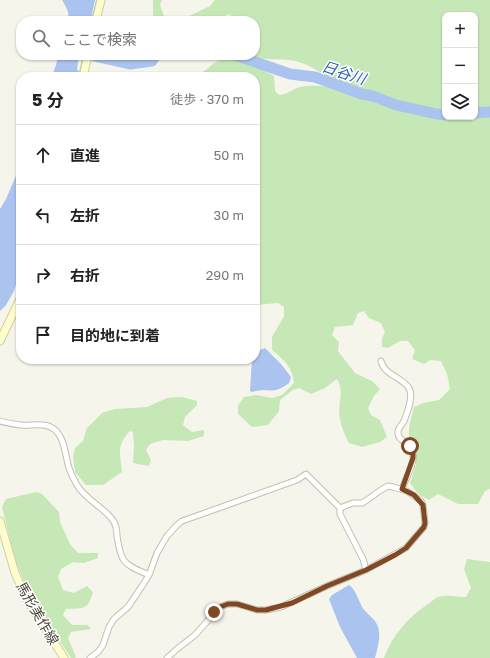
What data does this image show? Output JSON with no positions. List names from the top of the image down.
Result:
{
  "streets": {
    "main road": ["馬形美作線"]
  },
  "water": ["日谷川"],
  "page": {
    "map_buttons": ["+", "−"],
    "search": "ここで検索",
    "heading": ["5 分", "徒歩 · 370 m"],
    "list": [
      ["直進", "50 m"],
      ["左折", "30 m"],
      ["右折", "290 m"],
      "目的地に到着"
    ]
  }
}
